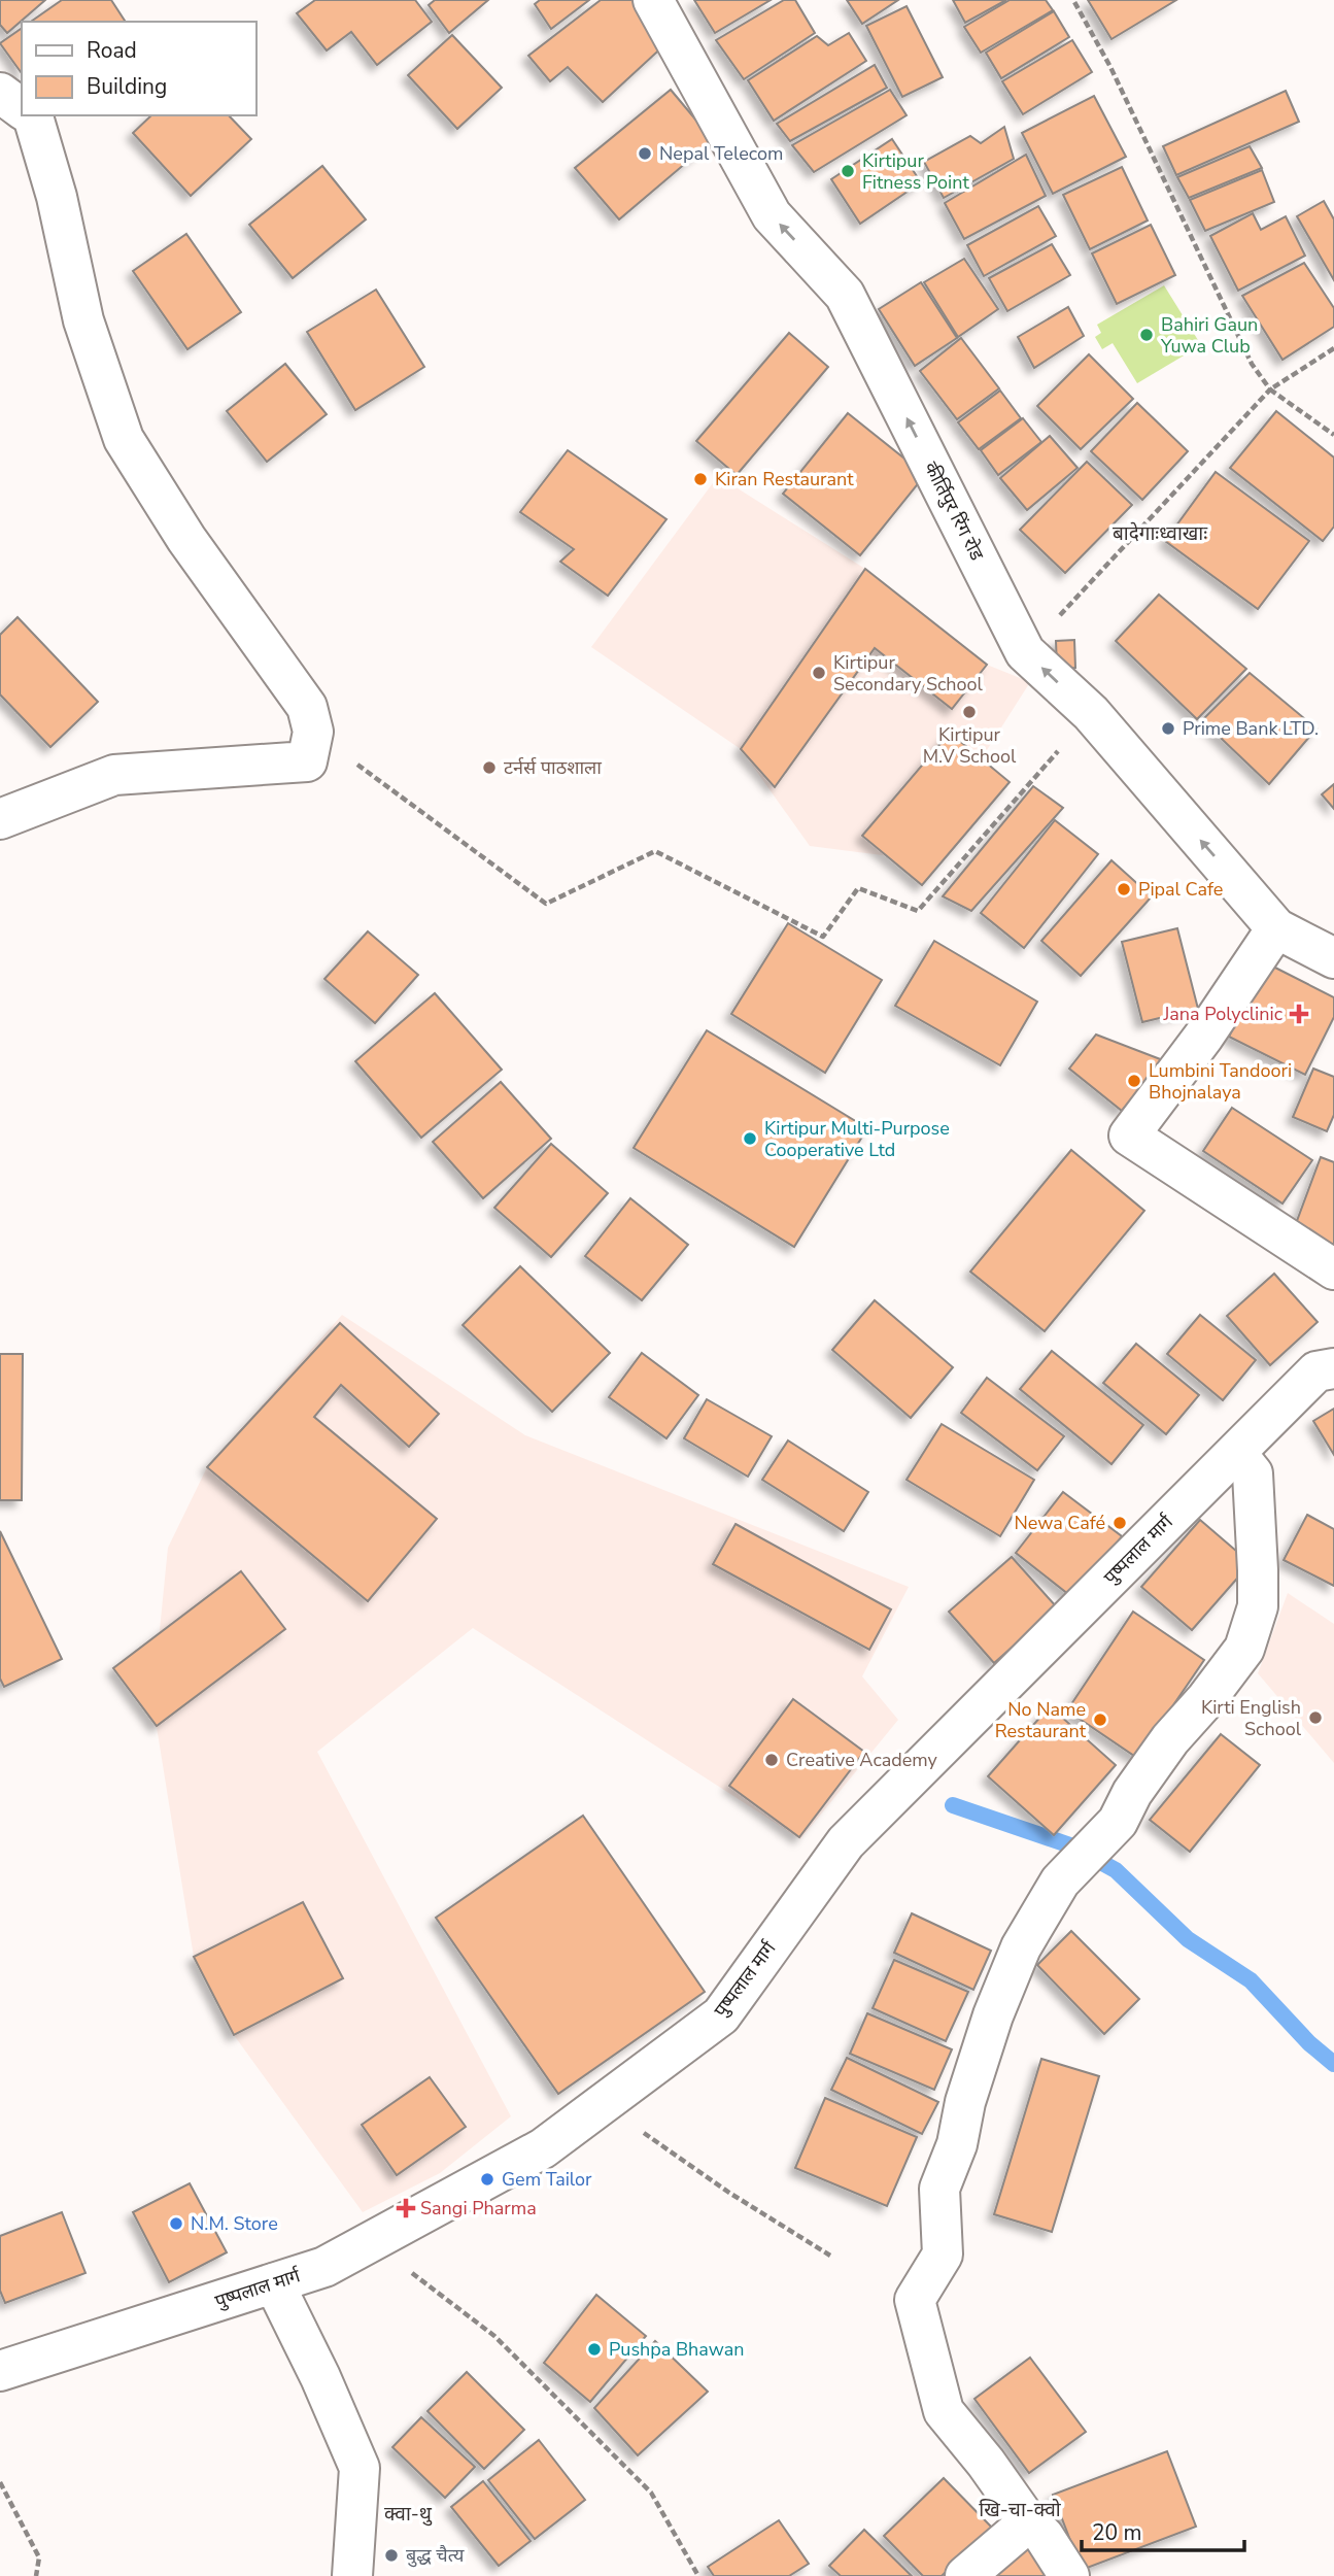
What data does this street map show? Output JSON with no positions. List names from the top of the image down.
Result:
{
  "streets": {
    "street": ["कीर्तिपुर रिंग रोड", "पुष्पलाल मार्ग"]
  },
  "one_way": ["कीर्तिपुर रिंग रोड"],
  "districts": ["बादेगाःध्वाखाः", "खि-चा-क्वो", "क्वा-थु"],
  "places": {
    "other": [
      "Nepal Telecom",
      "Kirtipur Fitness Point",
      "Bahiri Gaun Yuwa Club",
      "Kiran Restaurant",
      "Kirtipur Secondary School",
      "Kirtipur M.V School",
      "Prime Bank LTD.",
      "टर्नर्स पाठशाला",
      "Pipal Cafe",
      "Lumbini Tandoori Bhojnalaya",
      "Kirtipur Multi-Purpose Cooperative Ltd",
      "Newa Café",
      "Kirti English School",
      "No Name Restaurant",
      "Creative Academy",
      "Gem Tailor",
      "N.M. Store",
      "Pushpa Bhawan",
      "बुद्ध चैत्य"
    ],
    "health": ["Jana Polyclinic", "Sangi Pharma"]
  },
  "legend": ["Road", "Building"],
  "scale_bar": "20 m"
}
